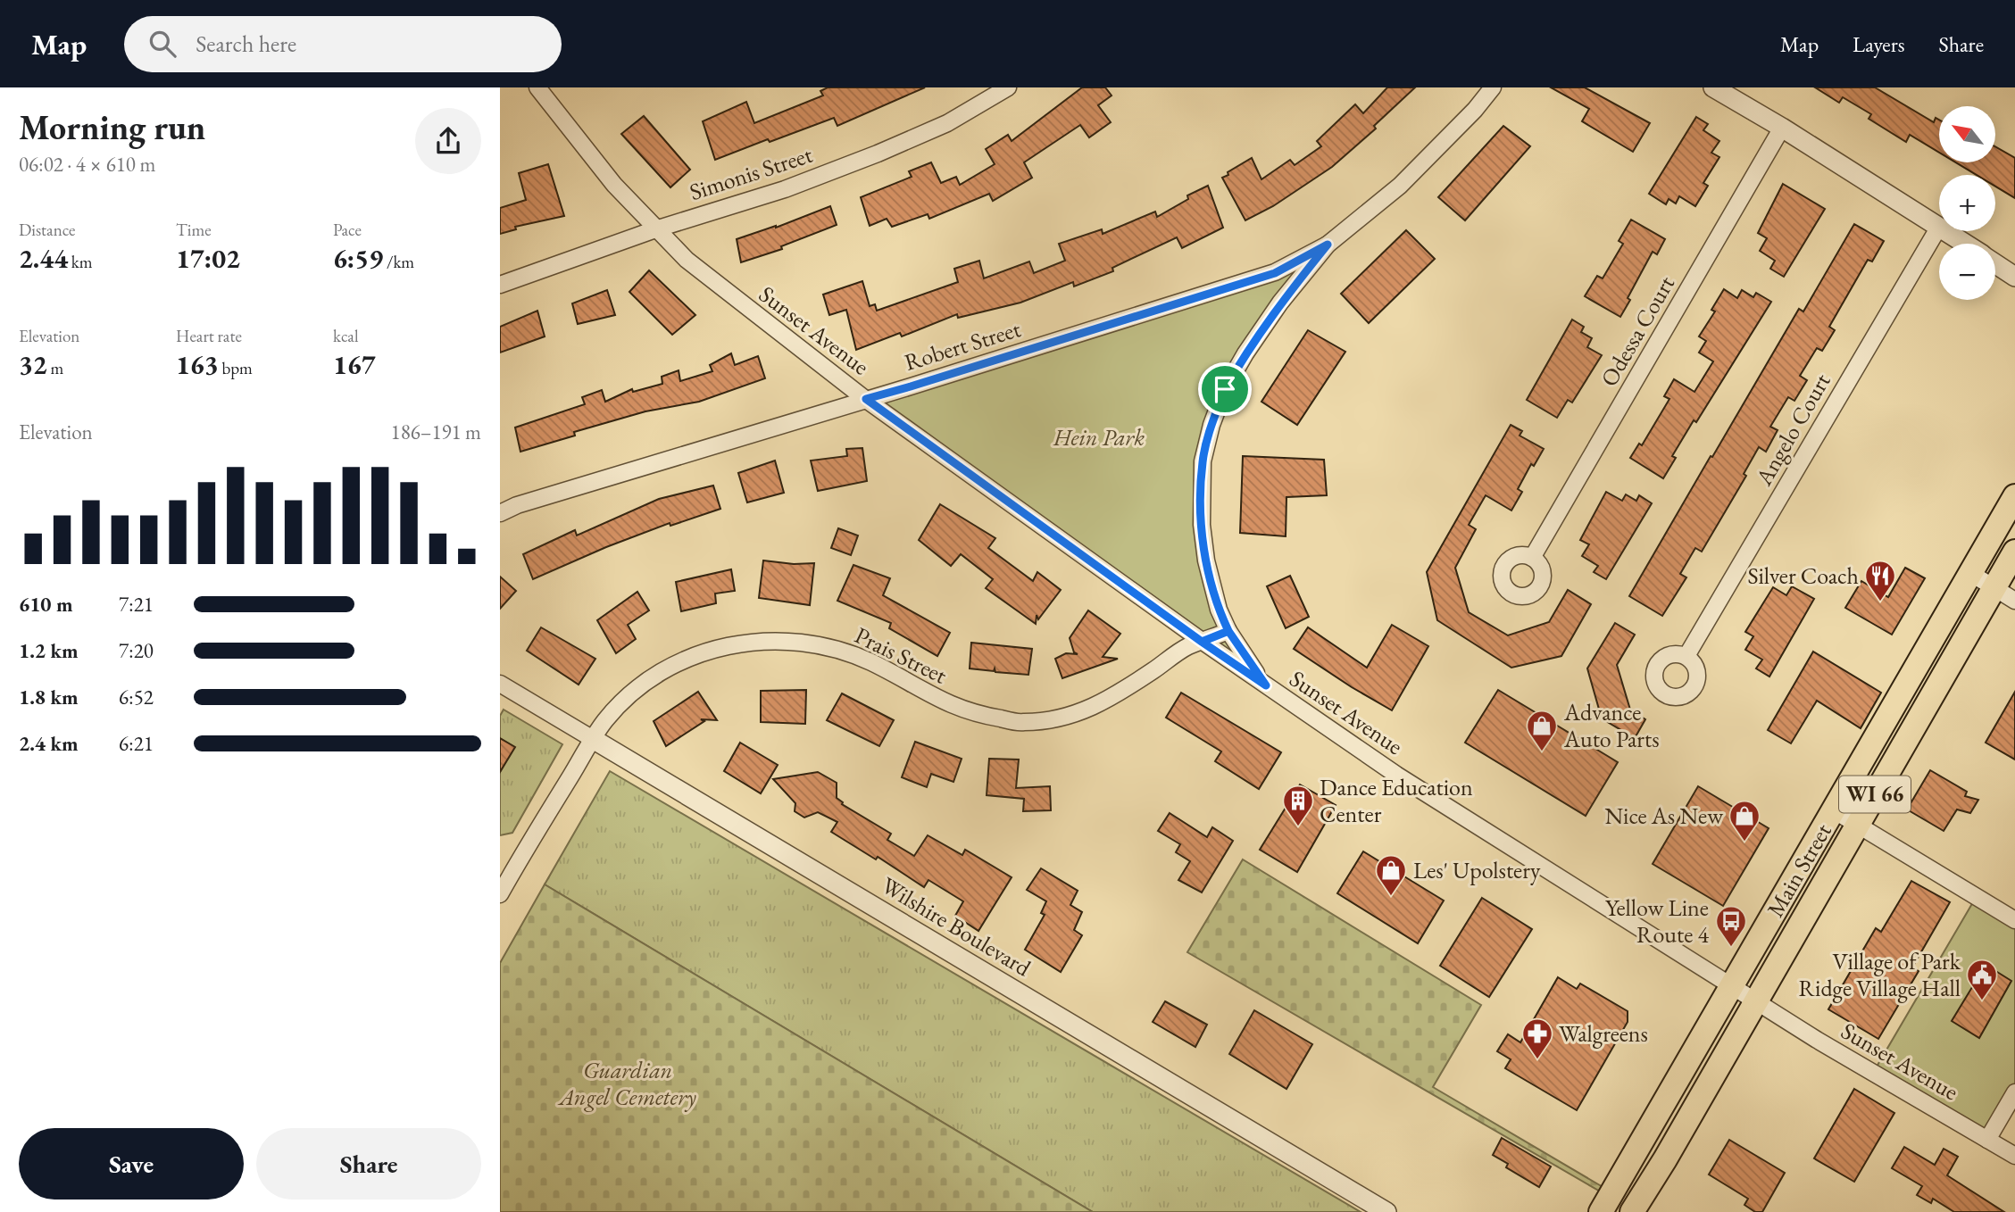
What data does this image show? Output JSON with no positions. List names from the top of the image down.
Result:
{
  "streets": {
    "main road": ["WI 66", "Main Street"],
    "street": [
      "Simonis Street",
      "Sunset Avenue",
      "Odessa Court",
      "Robert Street",
      "Angelo Court",
      "Prais Street",
      "Wilshire Boulevard"
    ]
  },
  "crossings": [
    ["Simonis Street", "Sunset Avenue"],
    ["Sunset Avenue", "Robert Street"],
    ["Sunset Avenue", "Prais Street"],
    ["Sunset Avenue", "Main Street"],
    ["Robert Street", "Prais Street"],
    ["Prais Street", "Wilshire Boulevard"]
  ],
  "parks": ["Hein Park", "Guardian Angel Cemetery"],
  "places": {
    "restaurant": ["Silver Coach"],
    "shop": ["Advance Auto Parts", "Nice As New", "Les' Upolstery"],
    "building": ["Dance Education Center"],
    "bus stop": ["Yellow Line Route 4"],
    "public building": ["Village of Park Ridge Village Hall"],
    "pharmacy": ["Walgreens"]
  },
  "north": "top left",
  "page": {
    "header": "Map",
    "search": "Search here",
    "nav": ["Map", "Layers", "Share"],
    "heading": ["Morning run", "06:02 · 4 × 610 m"],
    "map_buttons": ["+", "−"],
    "stats": [
      ["Distance", "2.44 km"],
      ["Time", "17:02"],
      ["Pace", "6:59 /km"],
      ["Elevation", "32 m"],
      ["Heart rate", "163 bpm"],
      ["kcal", "167"]
    ],
    "chart": ["Elevation", "186–191 m"],
    "list": [
      {
        "name": "610 m",
        "note": "7:21"
      },
      {
        "name": "1.2 km",
        "note": "7:20"
      },
      {
        "name": "1.8 km",
        "note": "6:52"
      },
      {
        "name": "2.4 km",
        "note": "6:21"
      }
    ],
    "buttons": ["Save", "Share"]
  }
}
